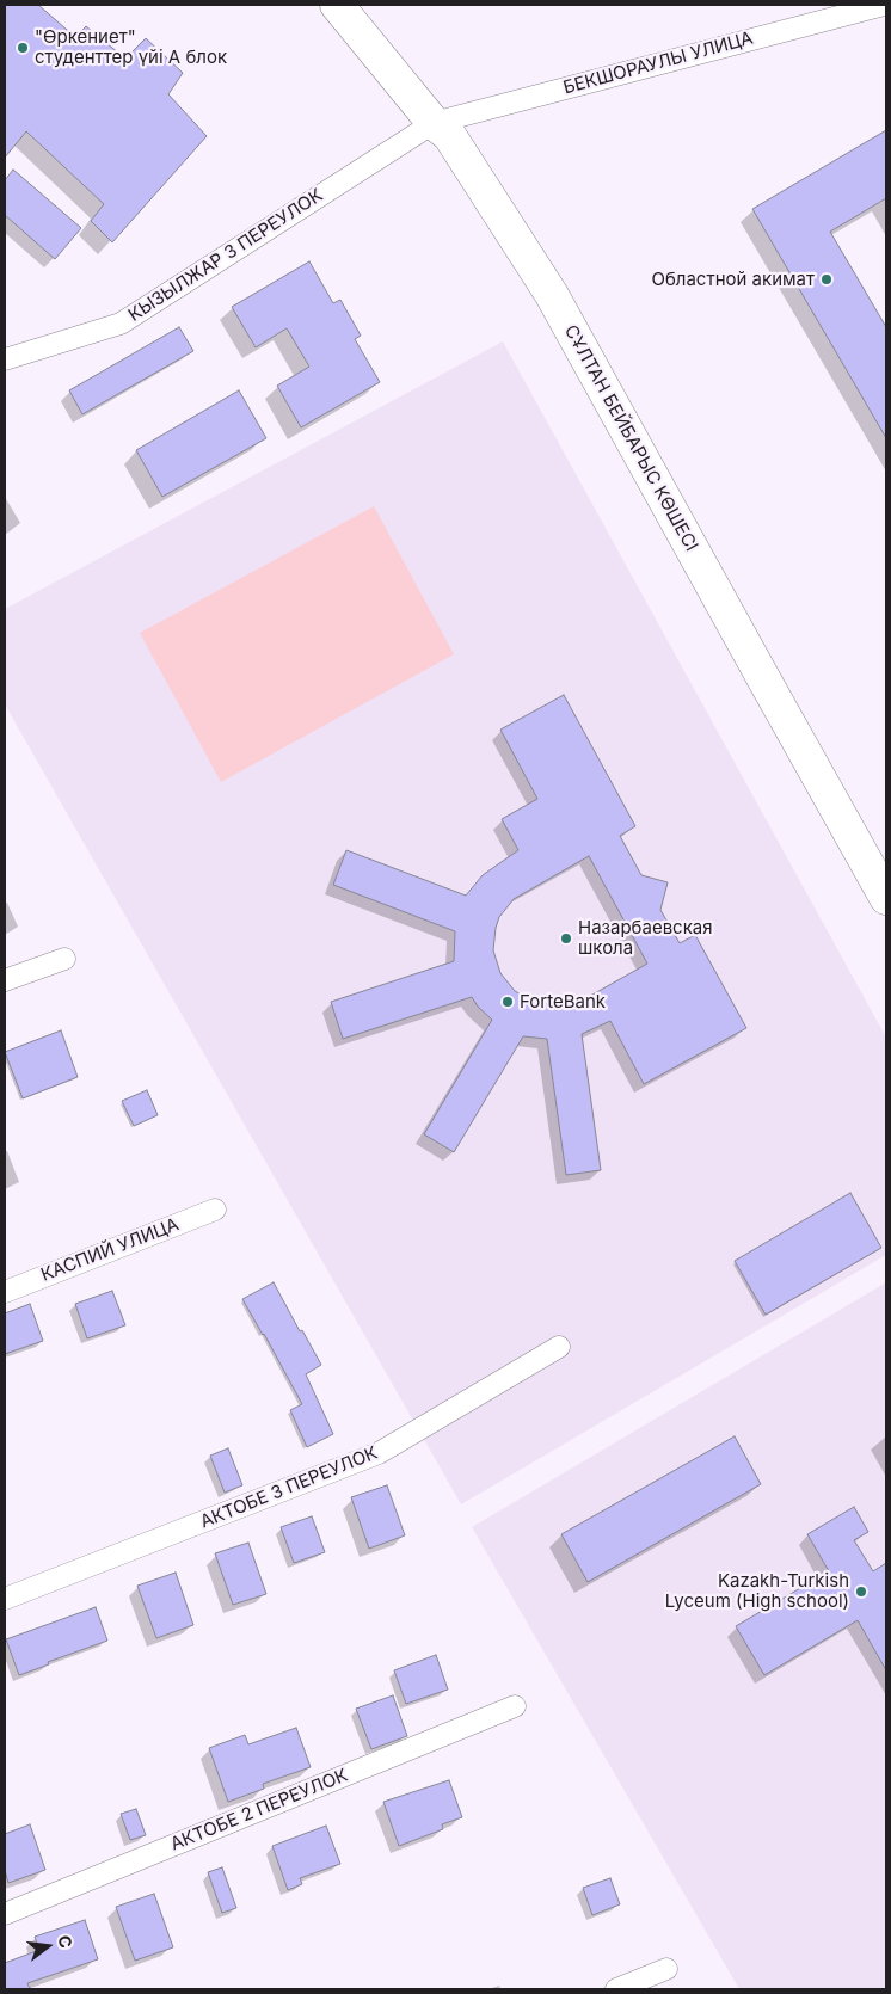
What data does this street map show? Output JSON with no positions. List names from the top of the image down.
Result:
{
  "streets": {
    "main road": ["СҰЛТАН БЕЙБАРЫС КӨШЕСІ"],
    "street": [
      "БЕКШОРАУЛЫ УЛИЦА",
      "КЫЗЫЛЖАР 3 ПЕРЕУЛОК",
      "КАСПИЙ УЛИЦА",
      "АКТОБЕ 3 ПЕРЕУЛОК",
      "АКТОБЕ 2 ПЕРЕУЛОК"
    ]
  },
  "crossings": [
    ["БЕКШОРАУЛЫ УЛИЦА", "КЫЗЫЛЖАР 3 ПЕРЕУЛОК"],
    ["БЕКШОРАУЛЫ УЛИЦА", "СҰЛТАН БЕЙБАРЫС КӨШЕСІ"],
    ["КЫЗЫЛЖАР 3 ПЕРЕУЛОК", "СҰЛТАН БЕЙБАРЫС КӨШЕСІ"]
  ],
  "places": [
    "\"Өркениет\" студенттер үйі А блок",
    "Областной акимат",
    "Назарбаевская школа",
    "ForteBank",
    "Kazakh-Turkish Lyceum (High school)"
  ],
  "north": "right"
}
